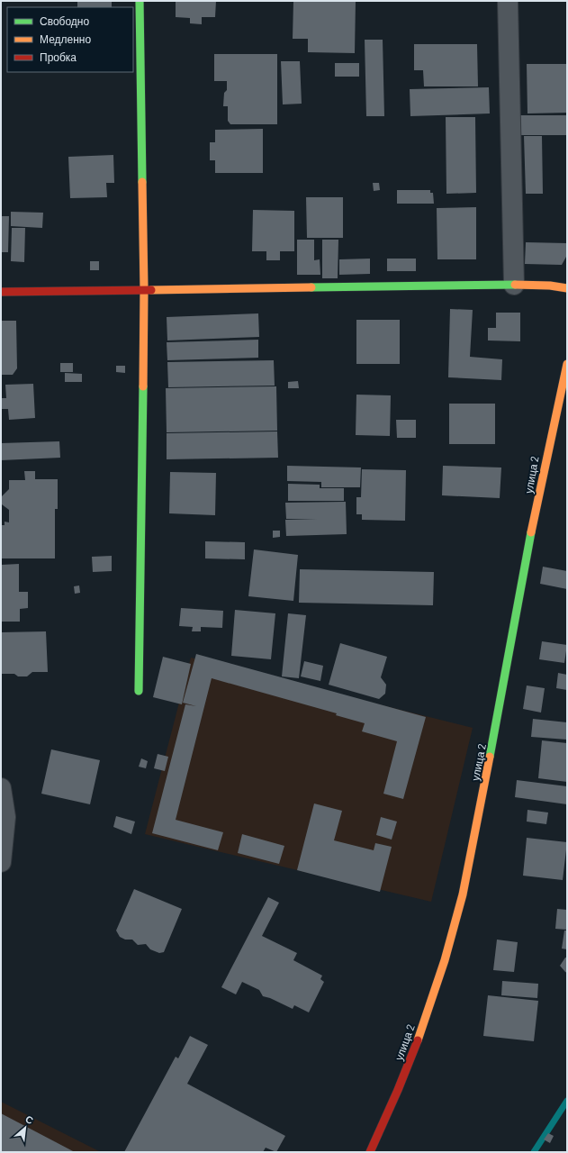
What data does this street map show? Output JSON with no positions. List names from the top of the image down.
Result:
{
  "streets": {
    "street": ["улица 2"]
  },
  "legend": ["Свободно", "Медленно", "Пробка"],
  "north": "top right"
}
